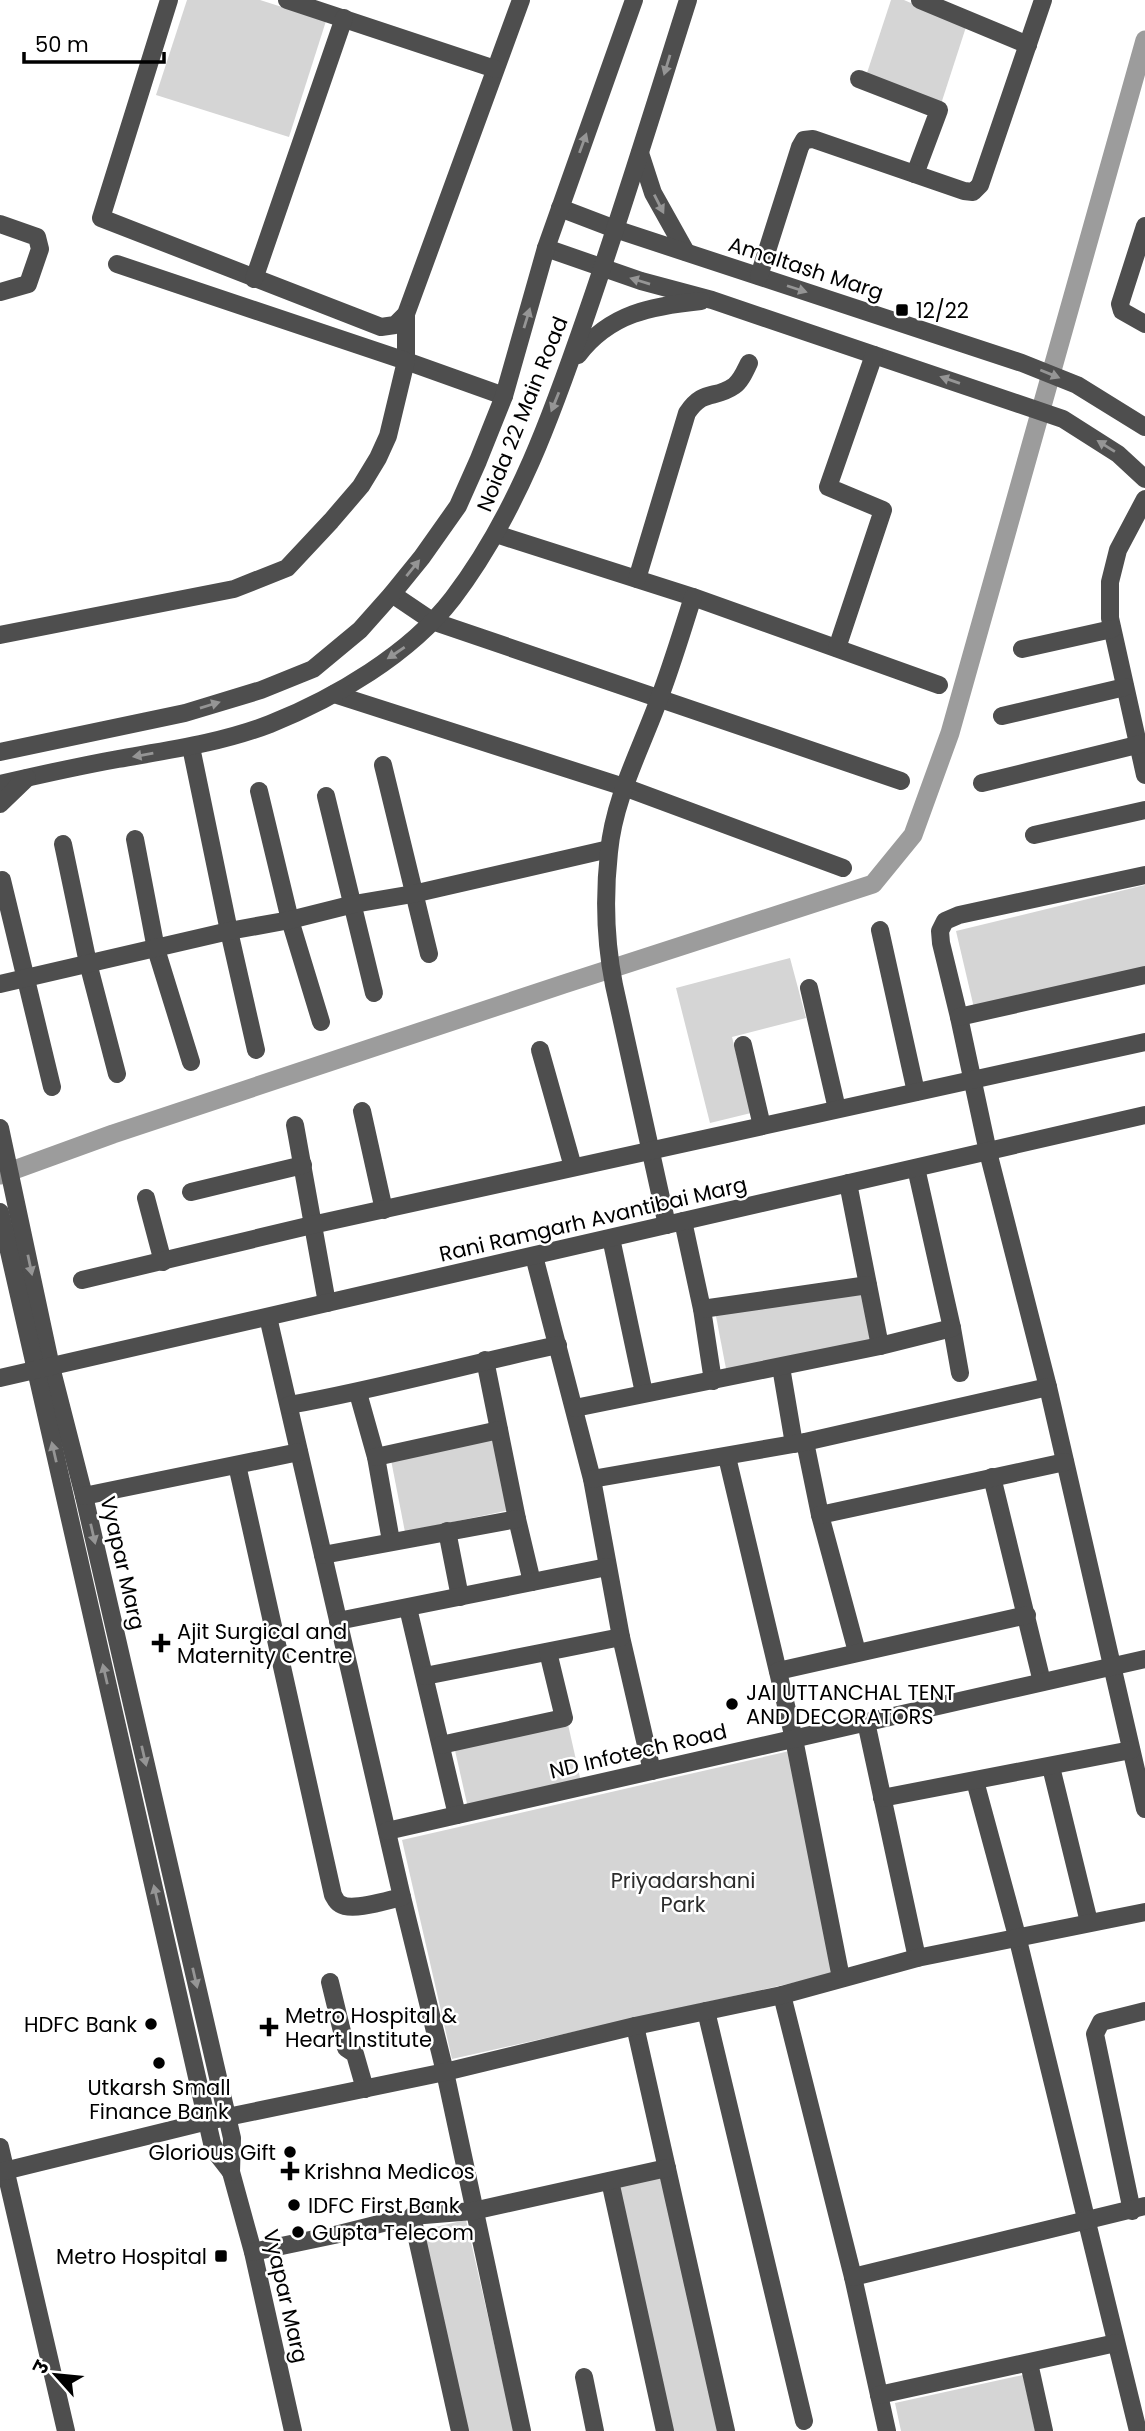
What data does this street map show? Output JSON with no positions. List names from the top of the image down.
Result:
{
  "streets": {
    "street": [
      "Amaltash Marg",
      "Noida 22 Main Road",
      "Rani Ramgarh Avantibai Marg",
      "Vyapar Marg",
      "ND Infotech Road"
    ]
  },
  "crossings": [
    ["Amaltash Marg", "Noida 22 Main Road"],
    ["Rani Ramgarh Avantibai Marg", "Vyapar Marg"]
  ],
  "parks": ["Priyadarshani Park"],
  "places": {
    "transit": ["12/22", "Metro Hospital"],
    "health": ["Ajit Surgical and Maternity Centre", "Metro Hospital & Heart Institute", "Krishna Medicos"],
    "other": [
      "JAI UTTANCHAL TENT AND DECORATORS",
      "HDFC Bank",
      "Utkarsh Small Finance Bank",
      "Glorious Gift",
      "IDFC First Bank",
      "Gupta Telecom"
    ]
  },
  "scale_bar": "50 m",
  "north": "top left"
}
